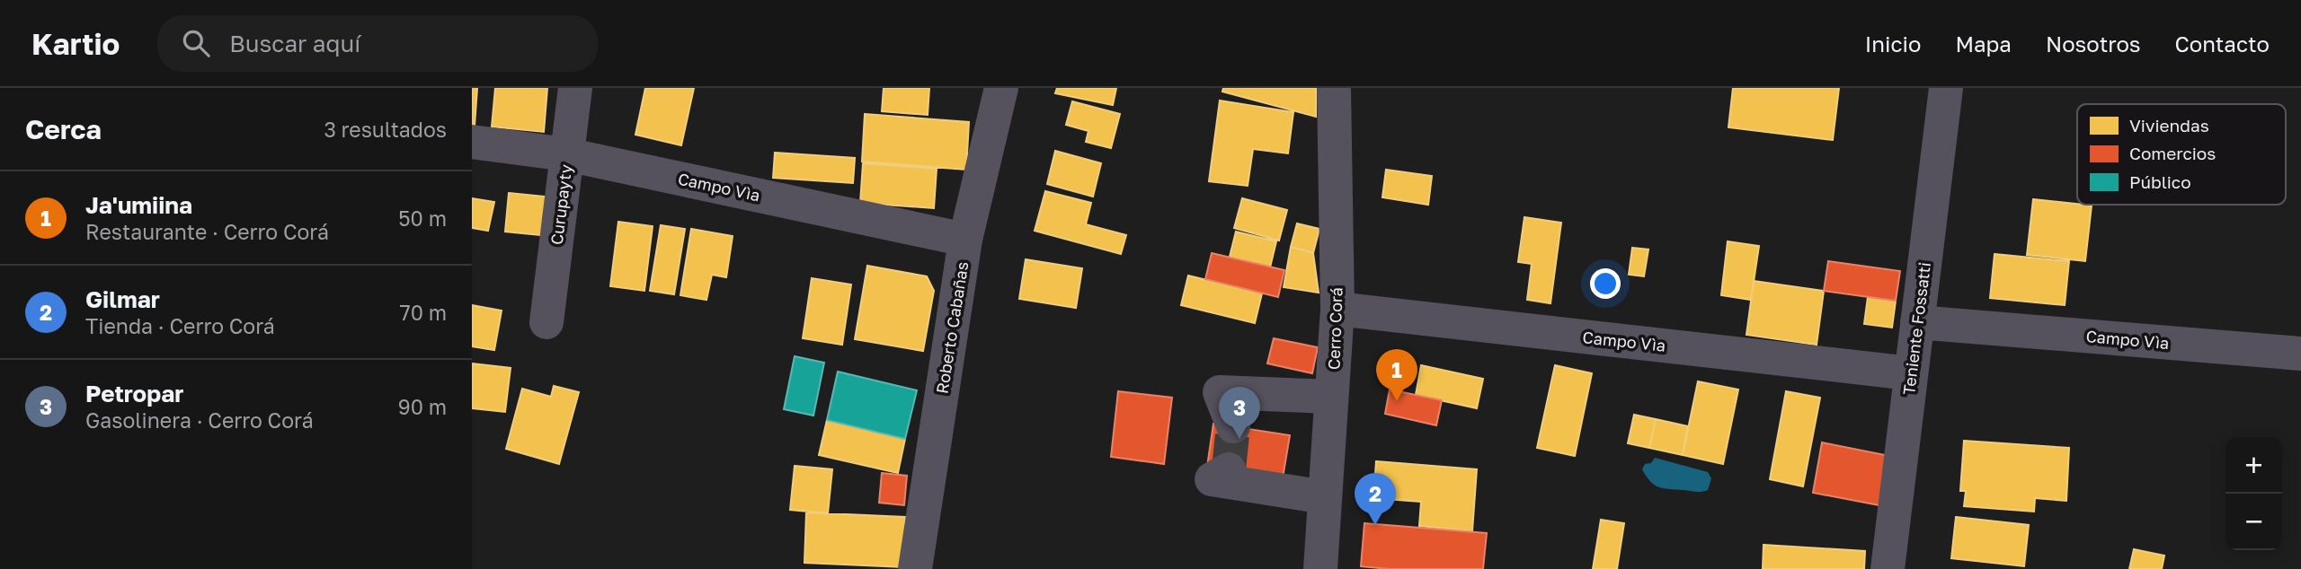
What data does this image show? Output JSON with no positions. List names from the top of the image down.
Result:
{
  "streets": {
    "street": [
      "Campo Vìa",
      "Curupayty",
      "Roberto Cabañas",
      "Cerro Corá",
      "Teniente Fossatti"
    ]
  },
  "crossings": [
    ["Campo Vìa", "Curupayty"],
    ["Campo Vìa", "Roberto Cabañas"],
    ["Campo Vìa", "Cerro Corá"],
    ["Campo Vìa", "Teniente Fossatti"]
  ],
  "legend": ["Viviendas", "Comercios", "Público"],
  "page": {
    "header": "Kartio",
    "search": "Buscar aquí",
    "nav": [
      "Inicio",
      "Mapa",
      "Nosotros",
      "Contacto"
    ],
    "heading": ["Cerca", "3 resultados"],
    "list": [
      {
        "mark": "1",
        "name": "Ja'umiina",
        "note": "Restaurante · Cerro Corá",
        "value": "50 m"
      },
      {
        "mark": "2",
        "name": "Gilmar",
        "note": "Tienda · Cerro Corá",
        "value": "70 m"
      },
      {
        "mark": "3",
        "name": "Petropar",
        "note": "Gasolinera · Cerro Corá",
        "value": "90 m"
      }
    ],
    "pins": ["1", "3", "2"],
    "map_buttons": ["+", "−"]
  }
}
